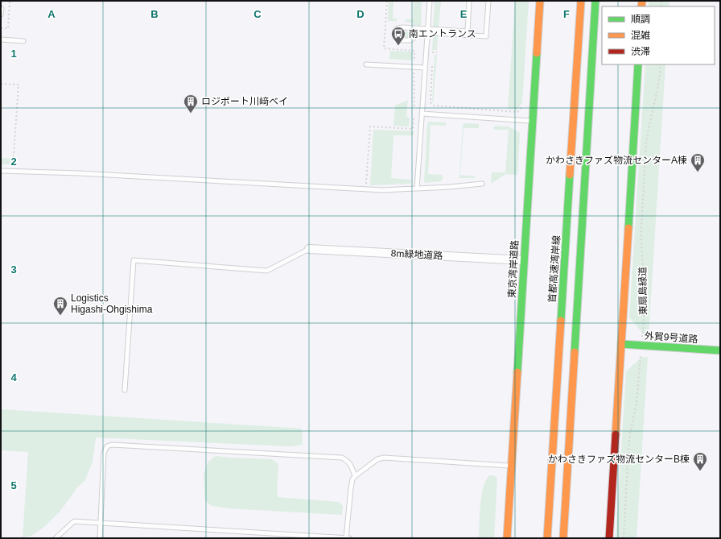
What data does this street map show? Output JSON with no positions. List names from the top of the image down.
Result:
{
  "streets": {
    "main road": ["東京湾岸道路", "首都高速湾岸線", "外貿9号道路"],
    "street": ["8m緑地道路"],
    "path": ["東扇島緑道"]
  },
  "crossings": [
    ["8m緑地道路", "東京湾岸道路"],
    ["東扇島緑道", "外貿9号道路"]
  ],
  "places": {
    "bus stop": ["南エントランス"],
    "building": [
      "ロジポート川﨑ベイ",
      "かわさきファズ物流センターA棟",
      "Logistics Higashi-Ohgishima",
      "かわさきファズ物流センターB棟"
    ]
  },
  "legend": ["順調", "混雑", "渋滞"],
  "grid": {
    "columns": [
      "A",
      "B",
      "C",
      "D",
      "E",
      "F"
    ],
    "rows": [
      "1",
      "2",
      "3",
      "4",
      "5"
    ]
  }
}
